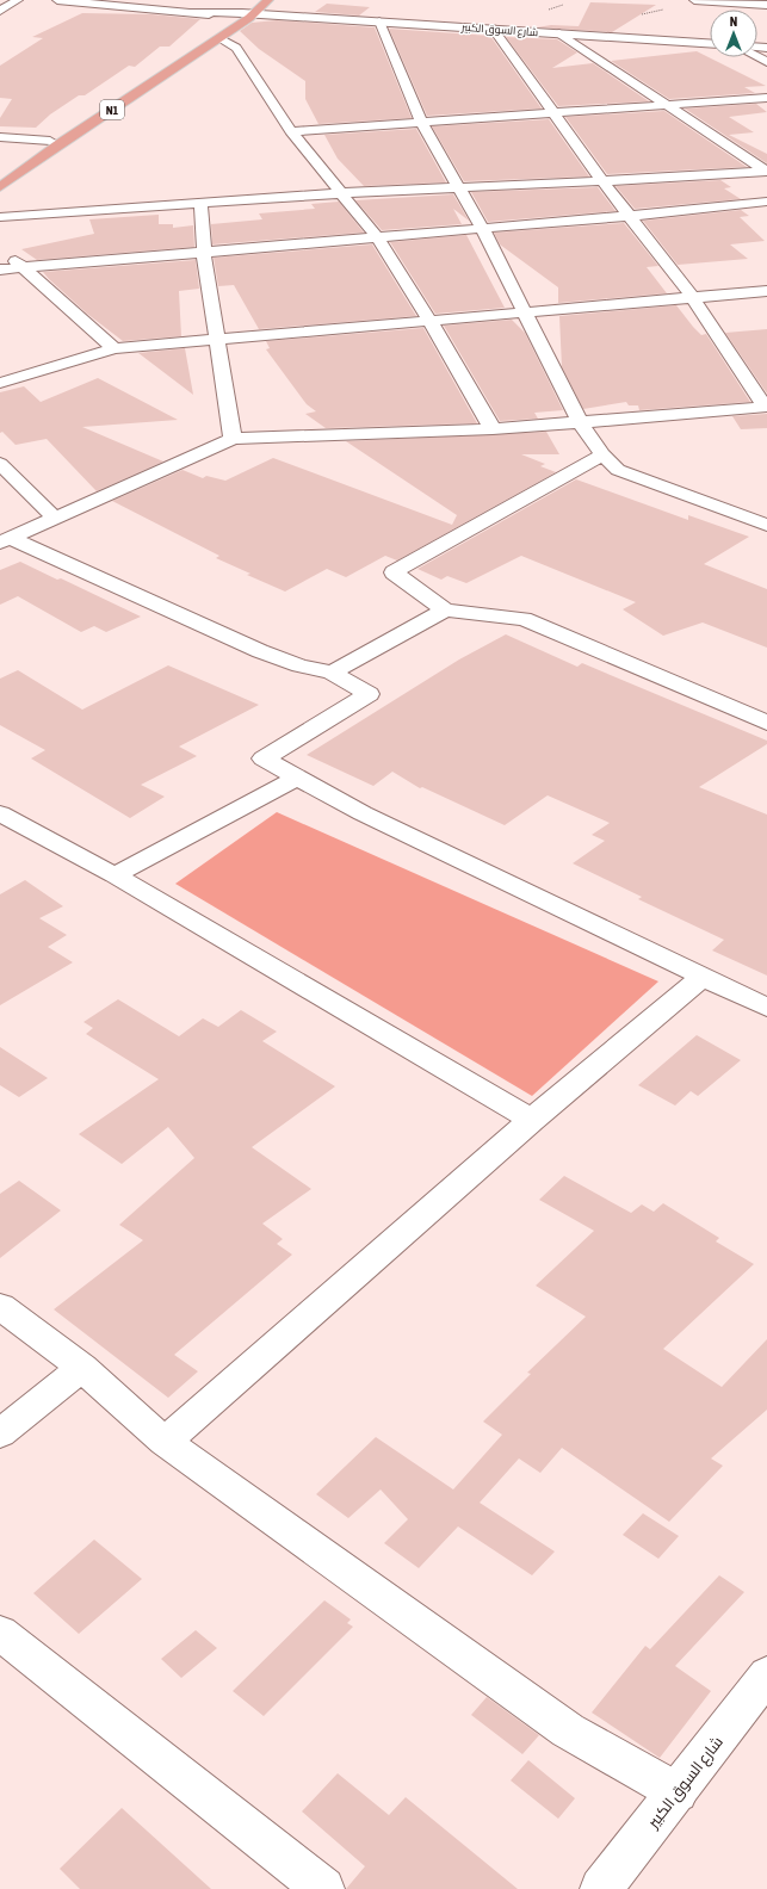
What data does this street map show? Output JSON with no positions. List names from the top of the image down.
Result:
{
  "streets": {
    "highway": ["N1"],
    "street": ["شارع السوق الكبير"]
  },
  "crossings": [
    ["شارع السوق الكبير", "N1"]
  ],
  "north": "top"
}
